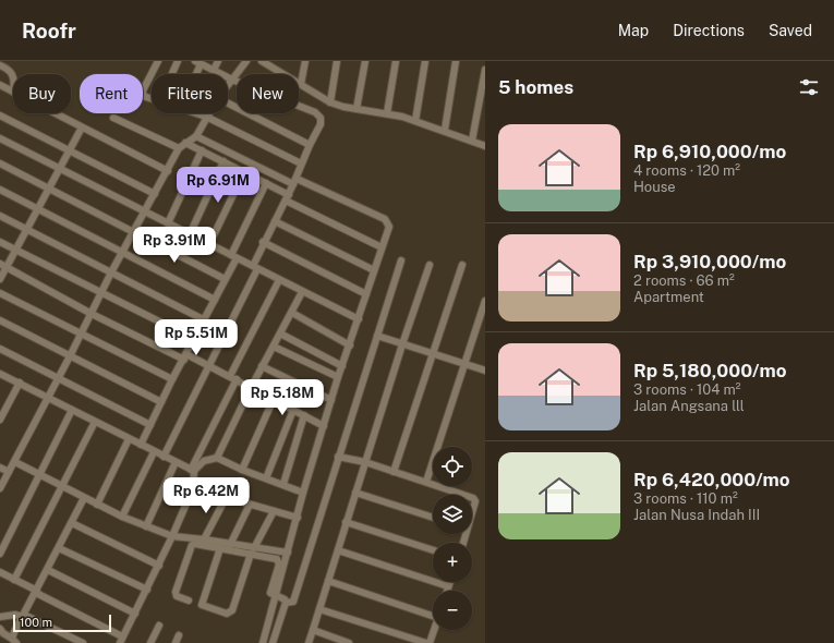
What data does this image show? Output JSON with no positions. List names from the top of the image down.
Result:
{
  "scale_bar": "100 m",
  "page": {
    "header": "Roofr",
    "nav": ["Map", "Directions", "Saved"],
    "heading": "5 homes",
    "chip": [
      "Buy",
      "Rent",
      "Filters",
      "New"
    ],
    "list": [
      {
        "name": "Rp 6,910,000/mo",
        "note": "4 rooms · 120 m² · House"
      },
      {
        "name": "Rp 3,910,000/mo",
        "note": "2 rooms · 66 m² · Apartment"
      },
      {
        "name": "Rp 5,180,000/mo",
        "note": "3 rooms · 104 m² · Jalan Angsana lll"
      },
      {
        "name": "Rp 6,420,000/mo",
        "note": "3 rooms · 110 m² · Jalan Nusa Indah III"
      }
    ],
    "price": [
      "Rp 6.91M",
      "Rp 3.91M",
      "Rp 5.51M",
      "Rp 5.18M",
      "Rp 6.42M"
    ],
    "map_buttons": ["+", "−"],
    "scale": "100 m"
  }
}
